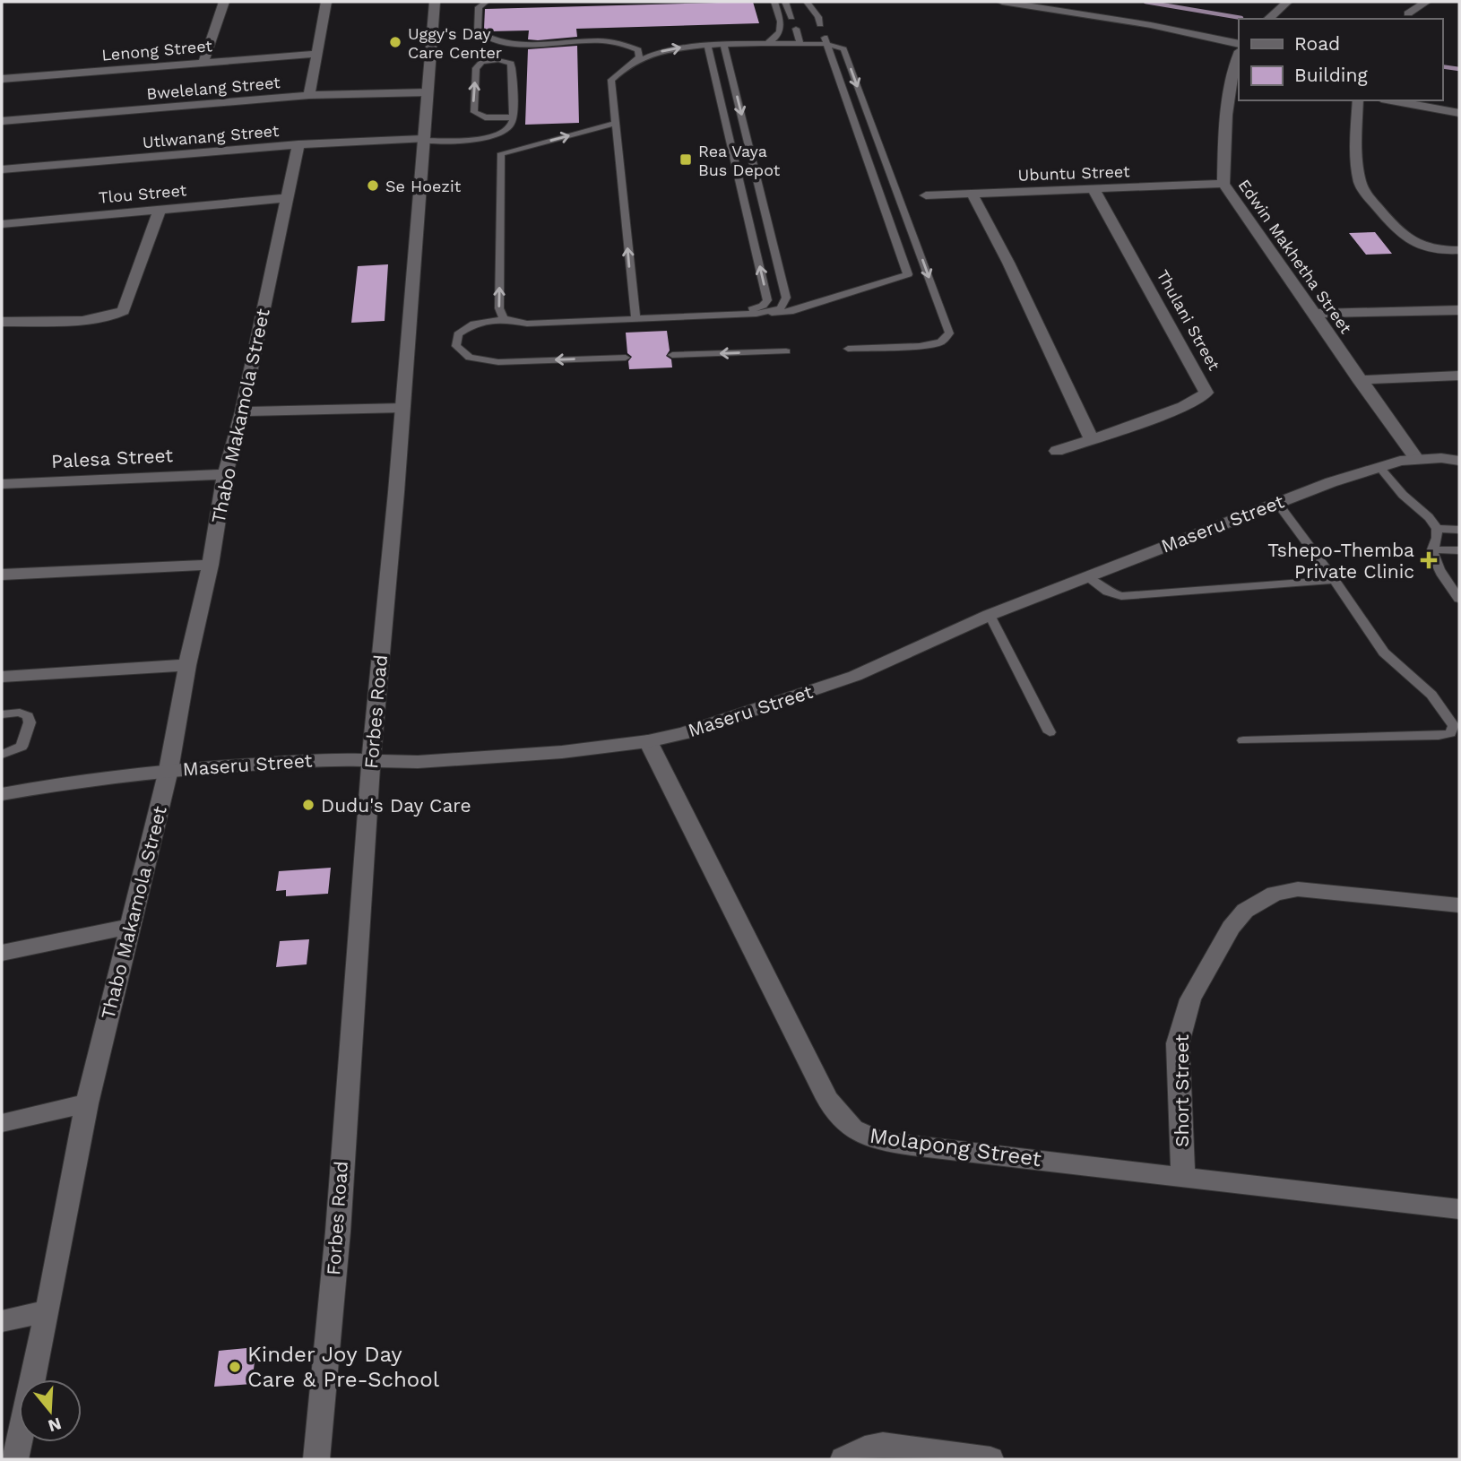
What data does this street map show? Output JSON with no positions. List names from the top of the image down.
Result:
{
  "streets": {
    "street": [
      "Lenong Street",
      "Bwelelang Street",
      "Utlwanang Street",
      "Ubuntu Street",
      "Tlou Street",
      "Edwin Makhetha Street",
      "Thulani Street",
      "Thabo Makamola Street",
      "Palesa Street",
      "Maseru Street",
      "Forbes Road",
      "Short Street",
      "Molapong Street"
    ]
  },
  "crossings": [
    ["Bwelelang Street", "Forbes Road"],
    ["Utlwanang Street", "Thabo Makamola Street"],
    ["Utlwanang Street", "Forbes Road"],
    ["Ubuntu Street", "Edwin Makhetha Street"],
    ["Ubuntu Street", "Thulani Street"],
    ["Tlou Street", "Thabo Makamola Street"],
    ["Edwin Makhetha Street", "Maseru Street"],
    ["Thabo Makamola Street", "Palesa Street"],
    ["Thabo Makamola Street", "Maseru Street"],
    ["Maseru Street", "Forbes Road"],
    ["Maseru Street", "Molapong Street"],
    ["Short Street", "Molapong Street"]
  ],
  "places": {
    "other": [
      "Uggy's Day Care Center",
      "Se Hoezit",
      "Dudu's Day Care",
      "Kinder Joy Day Care & Pre-School"
    ],
    "transit": ["Rea Vaya Bus Depot"],
    "health": ["Tshepo-Themba Private Clinic"]
  },
  "legend": ["Road", "Building"],
  "north": "bottom"
}
